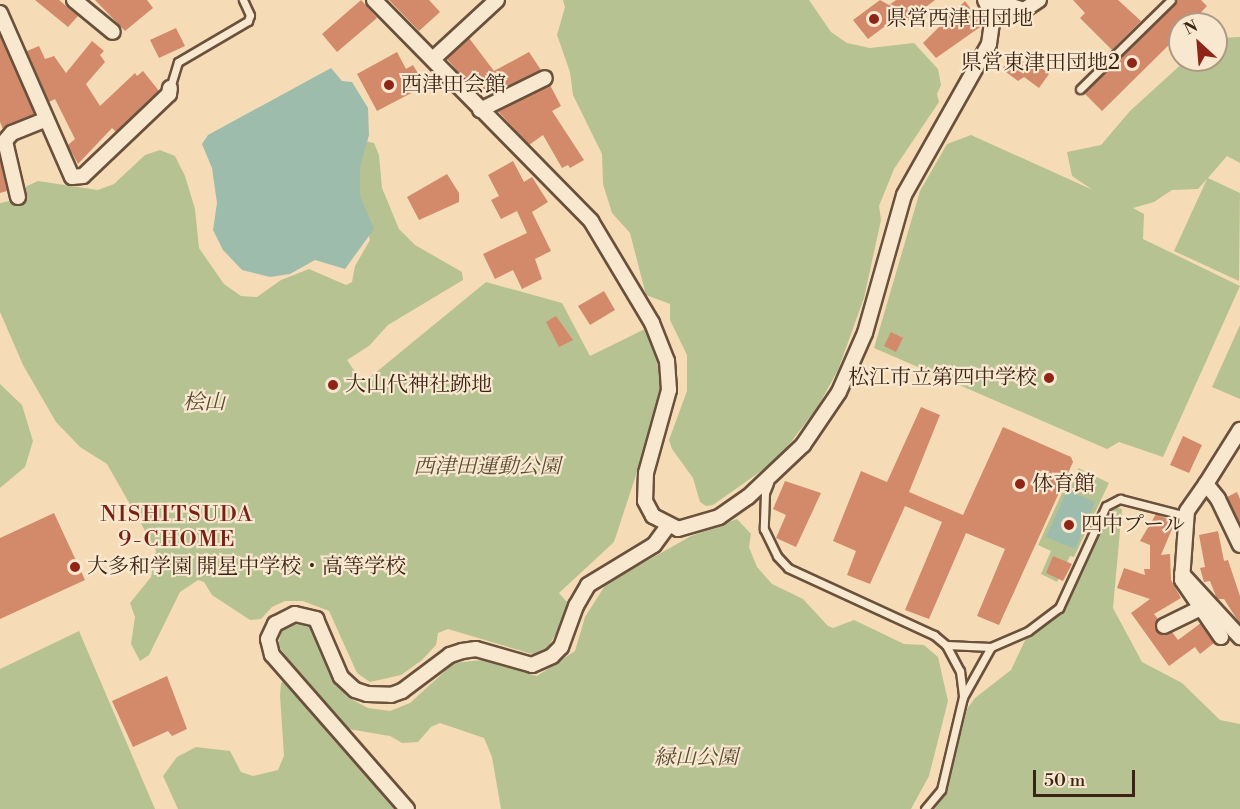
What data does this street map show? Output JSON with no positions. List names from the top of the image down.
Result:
{
  "districts": ["NISHITSUDA 9-CHOME"],
  "parks": ["桧山", "西津田運動公園", "緑山公園"],
  "places": [
    "県営西津田団地",
    "県営東津田団地2",
    "西津田会館",
    "松江市立第四中学校",
    "大山代神社跡地",
    "体育館",
    "四中プール",
    "大多和学園 開星中学校・高等学校"
  ],
  "scale_bar": "50 m",
  "north": "top left"
}
